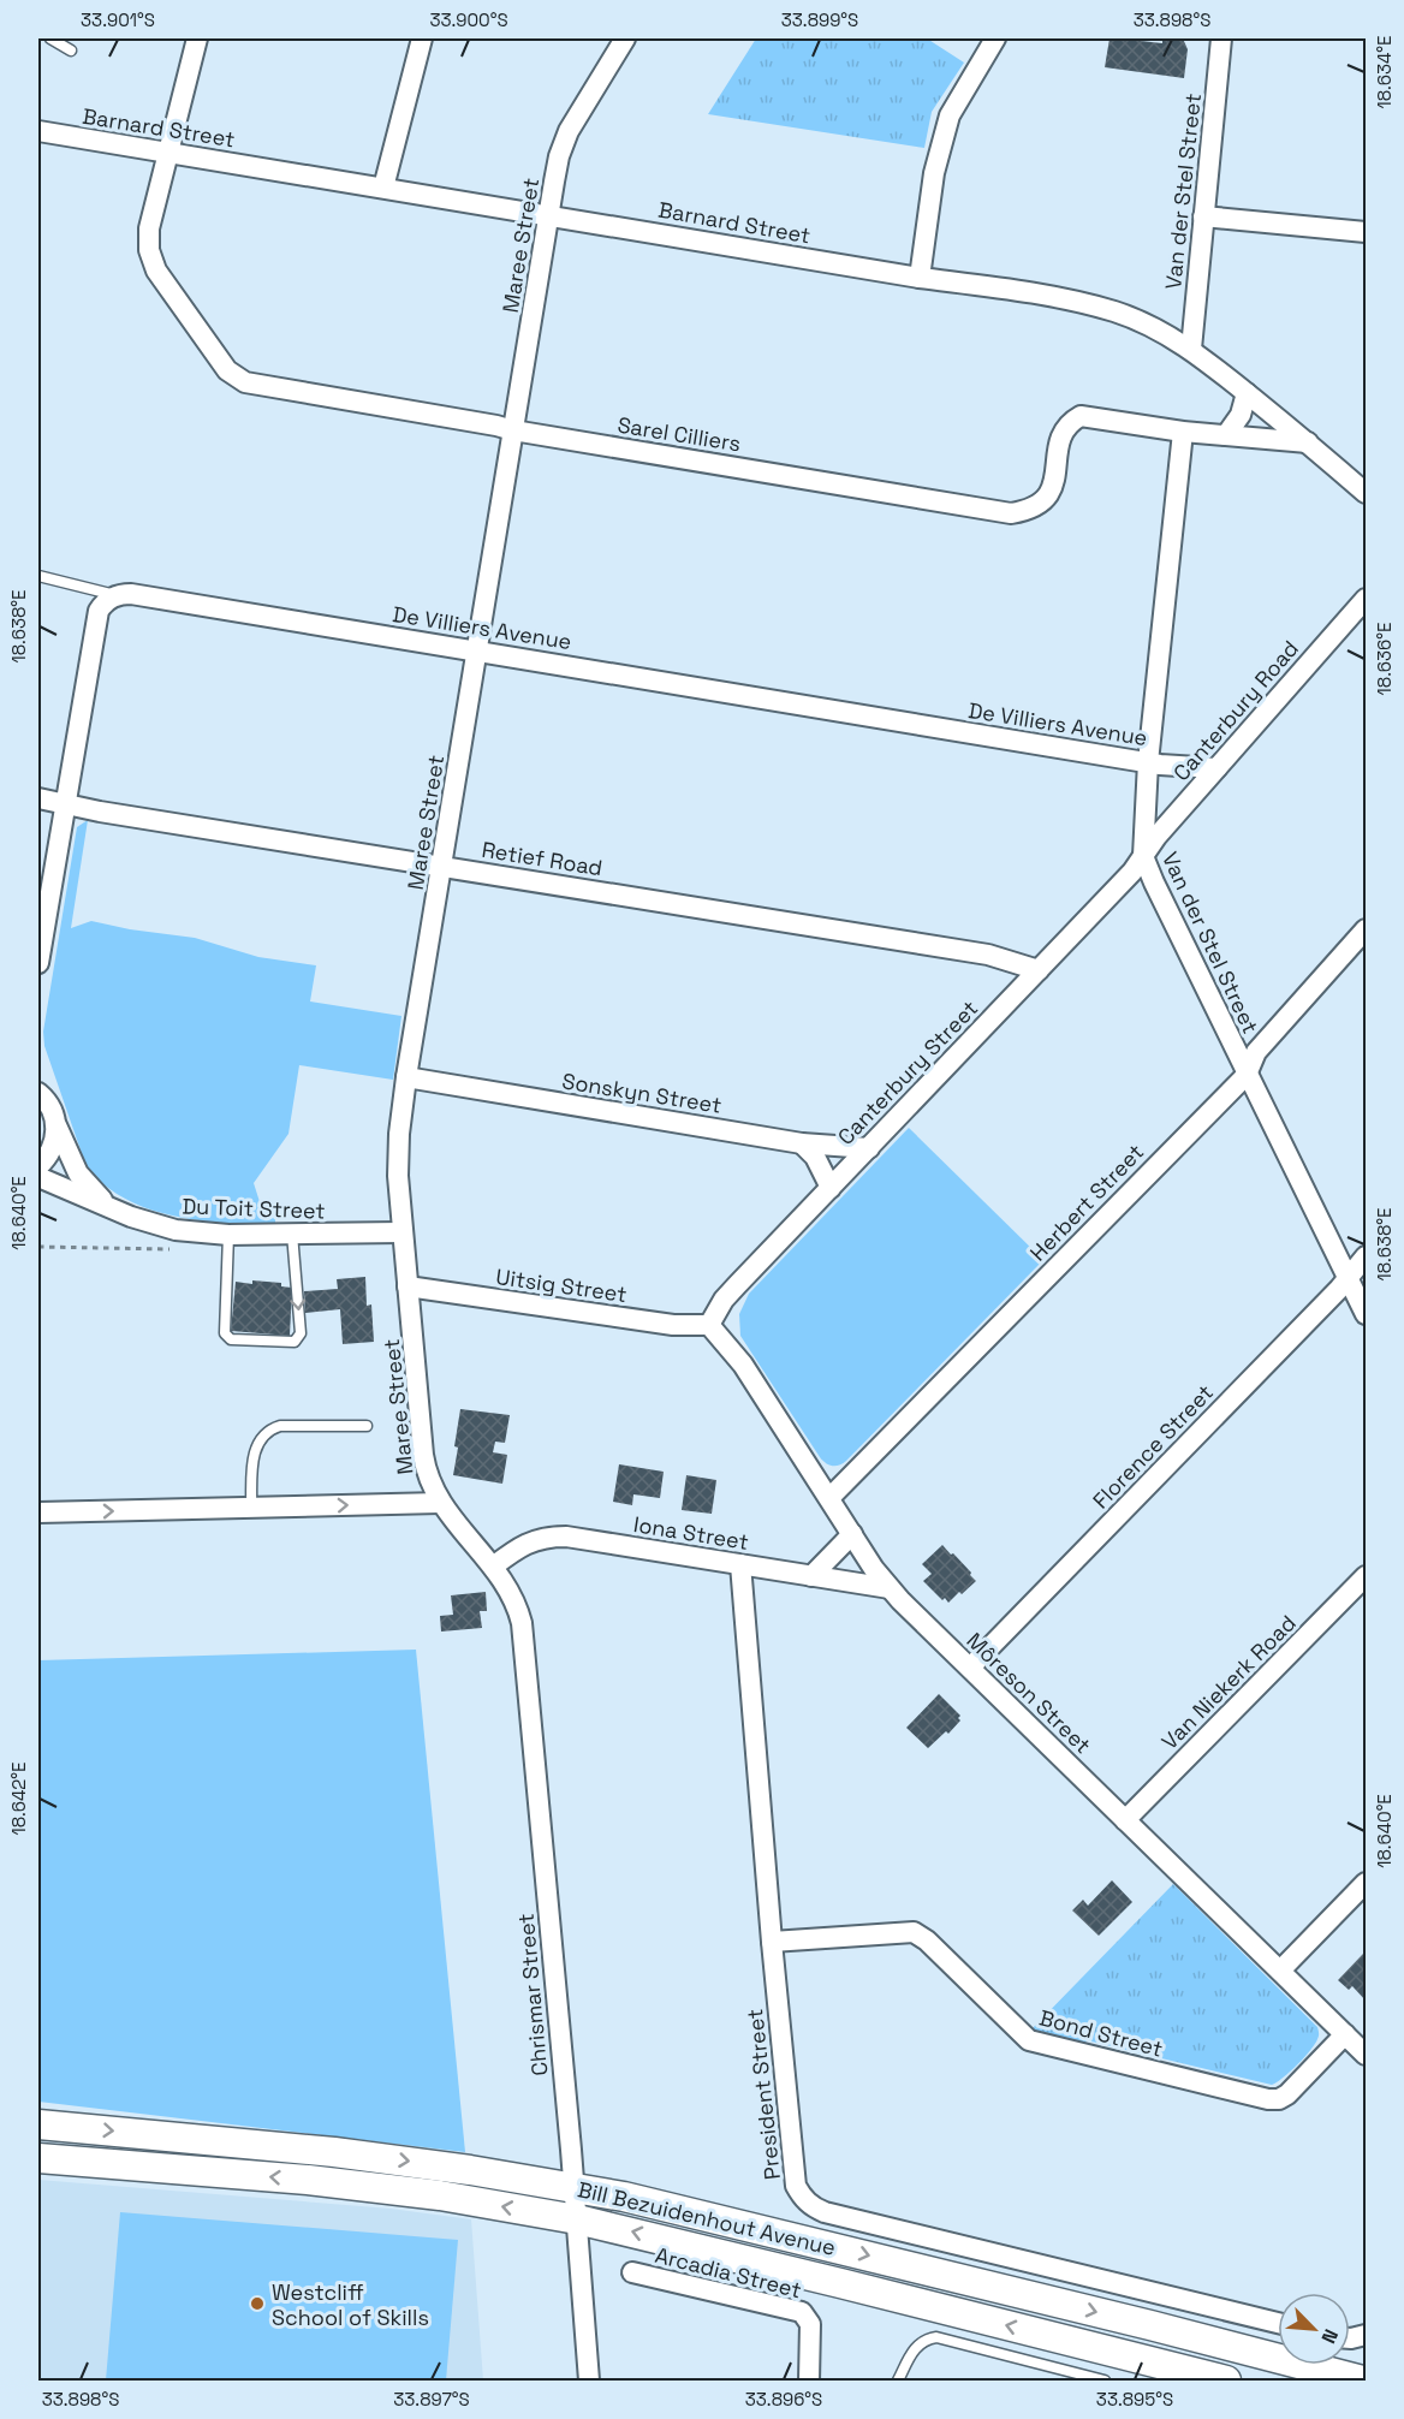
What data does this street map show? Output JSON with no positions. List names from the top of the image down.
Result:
{
  "streets": {
    "main road": ["Bill Bezuidenhout Avenue"],
    "street": [
      "Barnard Street",
      "Van der Stel Street",
      "Maree Street",
      "Sarel Cilliers",
      "De Villiers Avenue",
      "Canterbury Road",
      "Retief Road",
      "Canterbury Street",
      "Sonskyn Street",
      "Herbert Street",
      "Du Toit Street",
      "Uitsig Street",
      "Florence Street",
      "Iona Street",
      "Van Niekerk Road",
      "Môreson Street",
      "Chrismar Street",
      "Bond Street",
      "President Street",
      "Arcadia Street"
    ]
  },
  "crossings": [
    ["Barnard Street", "Van der Stel Street"],
    ["Barnard Street", "Maree Street"],
    ["Barnard Street", "Sarel Cilliers"],
    ["Van der Stel Street", "Sarel Cilliers"],
    ["Van der Stel Street", "De Villiers Avenue"],
    ["Van der Stel Street", "Canterbury Road"],
    ["Van der Stel Street", "Canterbury Street"],
    ["Van der Stel Street", "Herbert Street"],
    ["Van der Stel Street", "Florence Street"],
    ["Maree Street", "Sarel Cilliers"],
    ["Maree Street", "De Villiers Avenue"],
    ["Maree Street", "Retief Road"],
    ["Maree Street", "Sonskyn Street"],
    ["Maree Street", "Du Toit Street"],
    ["Maree Street", "Uitsig Street"],
    ["Maree Street", "Iona Street"],
    ["Maree Street", "Chrismar Street"],
    ["De Villiers Avenue", "Canterbury Road"],
    ["Canterbury Road", "Canterbury Street"],
    ["Retief Road", "Canterbury Street"],
    ["Canterbury Street", "Sonskyn Street"],
    ["Canterbury Street", "Uitsig Street"],
    ["Canterbury Street", "Môreson Street"],
    ["Herbert Street", "Môreson Street"],
    ["Uitsig Street", "Môreson Street"],
    ["Florence Street", "Môreson Street"],
    ["Iona Street", "Môreson Street"],
    ["Iona Street", "President Street"],
    ["Van Niekerk Road", "Môreson Street"],
    ["Môreson Street", "Bond Street"],
    ["Chrismar Street", "Bill Bezuidenhout Avenue"],
    ["Bond Street", "President Street"]
  ],
  "places": ["Westcliff School of Skills"],
  "north": "bottom right",
  "coordinates": [
    "33.901°S",
    "33.900°S",
    "33.899°S",
    "33.898°S",
    "18.634°E",
    "18.638°E",
    "18.636°E",
    "18.640°E",
    "18.642°E",
    "33.897°S",
    "33.896°S",
    "33.895°S"
  ]
}
